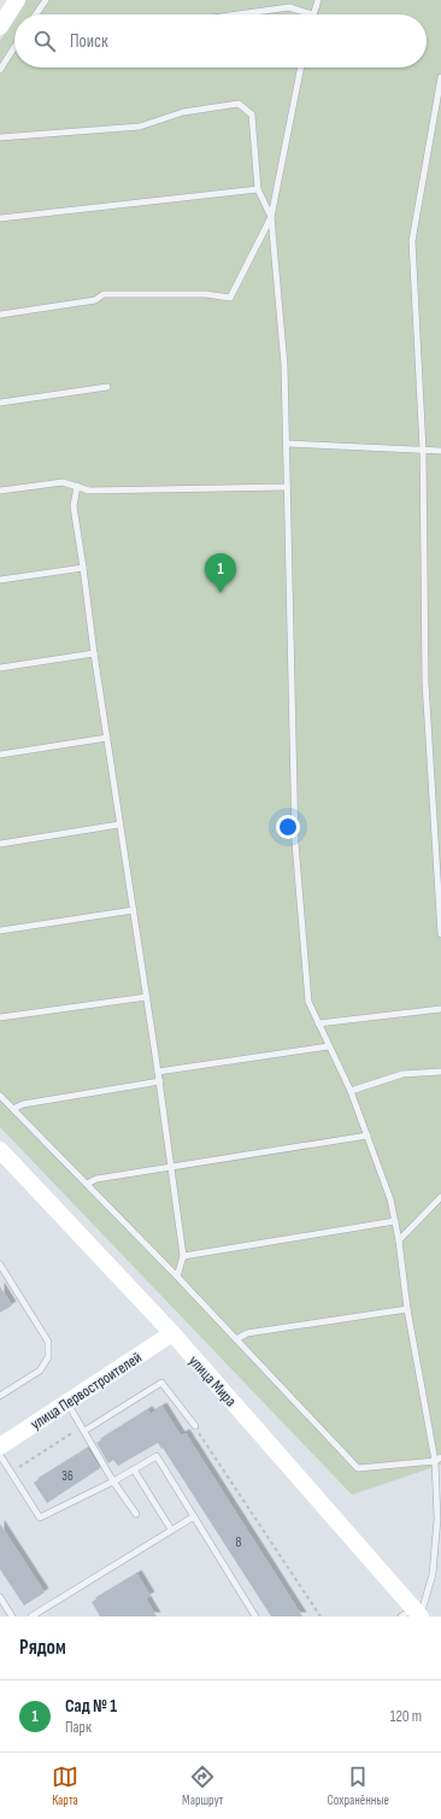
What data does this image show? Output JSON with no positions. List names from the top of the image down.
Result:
{
  "streets": {
    "main road": ["улица Мира", "улица Первостроителей"]
  },
  "crossings": [
    ["улица Мира", "улица Первостроителей"]
  ],
  "house_numbers": ["36", "8"],
  "page": {
    "search": "Поиск",
    "pins": "1",
    "heading": "Рядом",
    "list": [
      {
        "mark": "1",
        "name": "Сад № 1",
        "note": "Парк",
        "value": "120 m"
      }
    ],
    "nav": ["Карта", "Маршрут", "Сохранённые"]
  }
}
